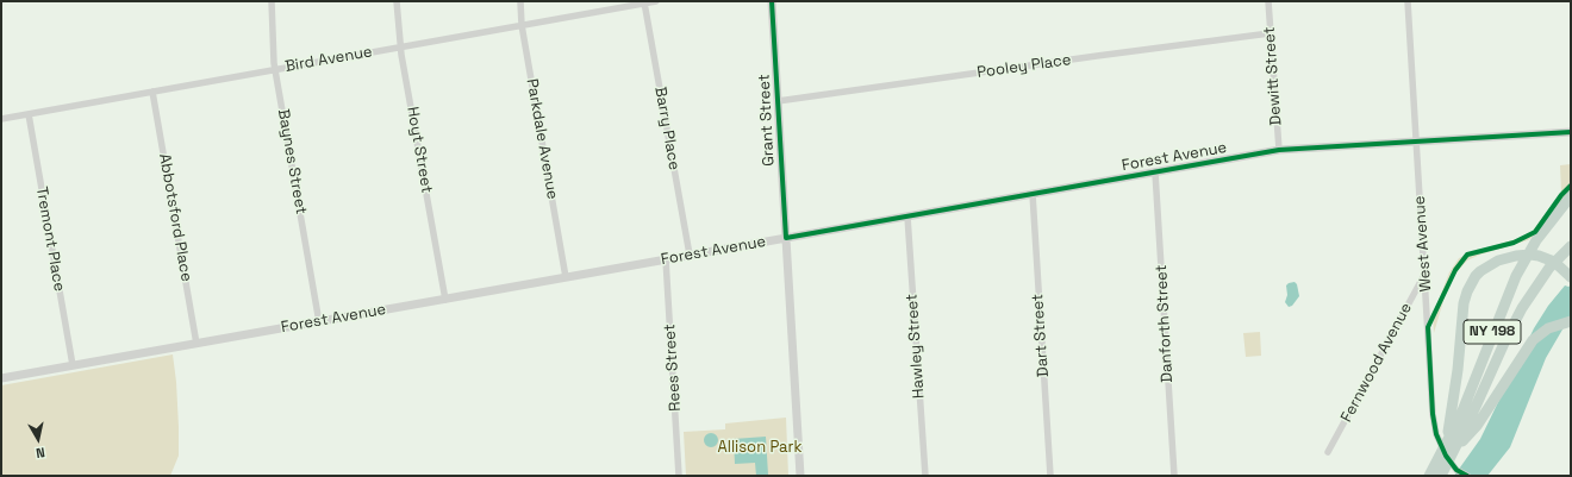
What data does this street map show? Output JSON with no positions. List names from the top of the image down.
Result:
{
  "streets": {
    "highway": ["NY 198"],
    "street": [
      "Bird Avenue",
      "Pooley Place",
      "Dewitt Street",
      "Grant Street",
      "Barry Place",
      "Parkdale Avenue",
      "Hoyt Street",
      "Forest Avenue",
      "Baynes Street",
      "Abbotsford Place",
      "Tremont Place",
      "West Avenue",
      "Danforth Street",
      "Dart Street",
      "Hawley Street",
      "Fernwood Avenue",
      "Rees Street"
    ]
  },
  "crossings": [
    ["Bird Avenue", "Barry Place"],
    ["Bird Avenue", "Parkdale Avenue"],
    ["Bird Avenue", "Hoyt Street"],
    ["Bird Avenue", "Baynes Street"],
    ["Bird Avenue", "Abbotsford Place"],
    ["Bird Avenue", "Tremont Place"],
    ["Pooley Place", "Dewitt Street"],
    ["Pooley Place", "Grant Street"],
    ["Dewitt Street", "Forest Avenue"],
    ["Grant Street", "Forest Avenue"],
    ["Barry Place", "Forest Avenue"],
    ["Parkdale Avenue", "Forest Avenue"],
    ["Hoyt Street", "Forest Avenue"],
    ["Forest Avenue", "Baynes Street"],
    ["Forest Avenue", "Abbotsford Place"],
    ["Forest Avenue", "Tremont Place"],
    ["Forest Avenue", "West Avenue"],
    ["Forest Avenue", "Danforth Street"],
    ["Forest Avenue", "Dart Street"],
    ["Forest Avenue", "Hawley Street"],
    ["Forest Avenue", "Rees Street"],
    ["West Avenue", "Fernwood Avenue"]
  ],
  "parks": ["Allison Park"],
  "north": "bottom"
}
